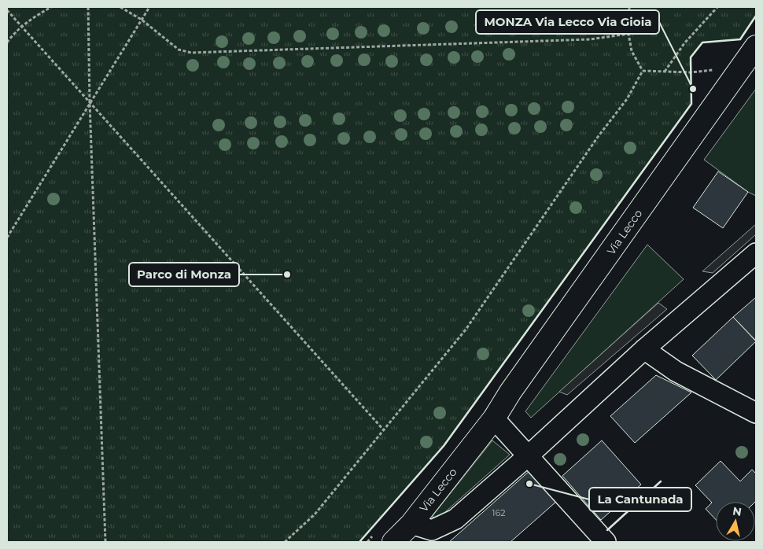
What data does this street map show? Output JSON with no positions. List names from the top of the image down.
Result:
{
  "streets": {
    "main road": ["Via Lecco"]
  },
  "places": ["MONZA Via Lecco Via Gioia", "Parco di Monza", "La Cantunada"],
  "house_numbers": ["162"],
  "north": "top"
}
